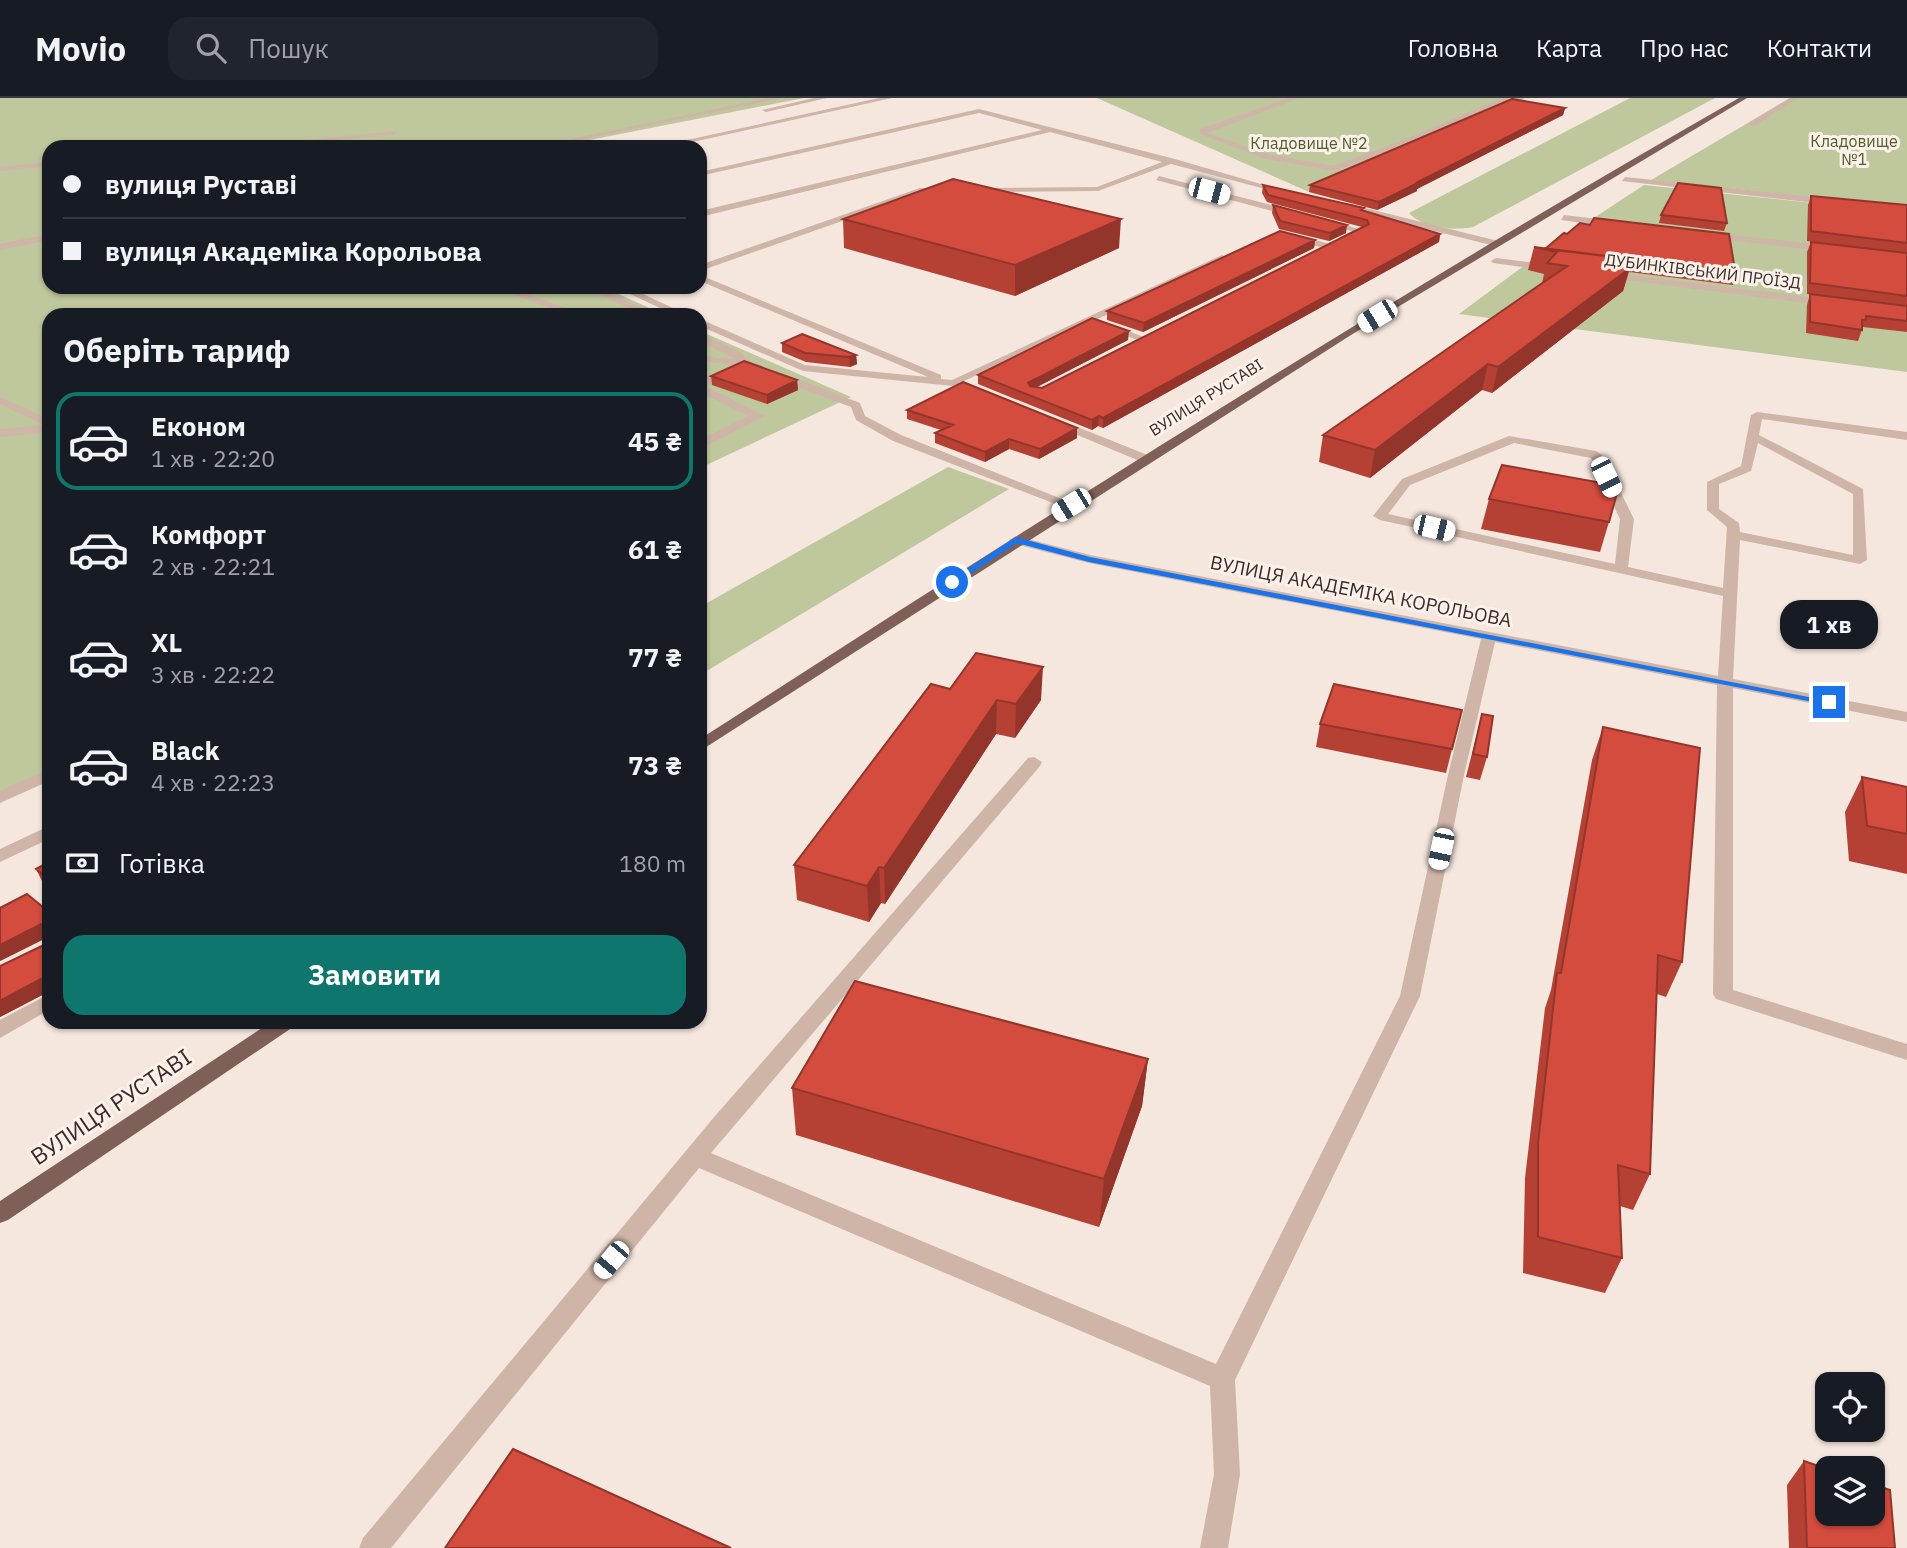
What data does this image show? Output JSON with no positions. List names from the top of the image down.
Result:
{
  "streets": {
    "main road": ["ВУЛИЦЯ РУСТАВІ"],
    "street": ["ДУБИНКІВСЬКИЙ ПРОЇЗД", "ВУЛИЦЯ АКАДЕМІКА КОРОЛЬОВА"]
  },
  "crossings": [
    ["ВУЛИЦЯ РУСТАВІ", "ВУЛИЦЯ АКАДЕМІКА КОРОЛЬОВА"]
  ],
  "parks": ["Кладовище №1", "Кладовище №2"],
  "page": {
    "header": "Movio",
    "search": "Пошук",
    "nav": [
      "Головна",
      "Карта",
      "Про нас",
      "Контакти"
    ],
    "banner": ["вулиця Руставі", "вулиця Академіка Корольова"],
    "heading": "Оберіть тариф",
    "list": [
      {
        "name": "Економ",
        "note": "1 хв · 22:20",
        "value": "45 ₴"
      },
      {
        "name": "Комфорт",
        "note": "2 хв · 22:21",
        "value": "61 ₴"
      },
      {
        "name": "XL",
        "note": "3 хв · 22:22",
        "value": "77 ₴"
      },
      {
        "name": "Black",
        "note": "4 хв · 22:23",
        "value": "73 ₴"
      }
    ],
    "bubble": "1 хв",
    "pay": ["Готівка", "180 m"],
    "buttons": "Замовити"
  }
}
